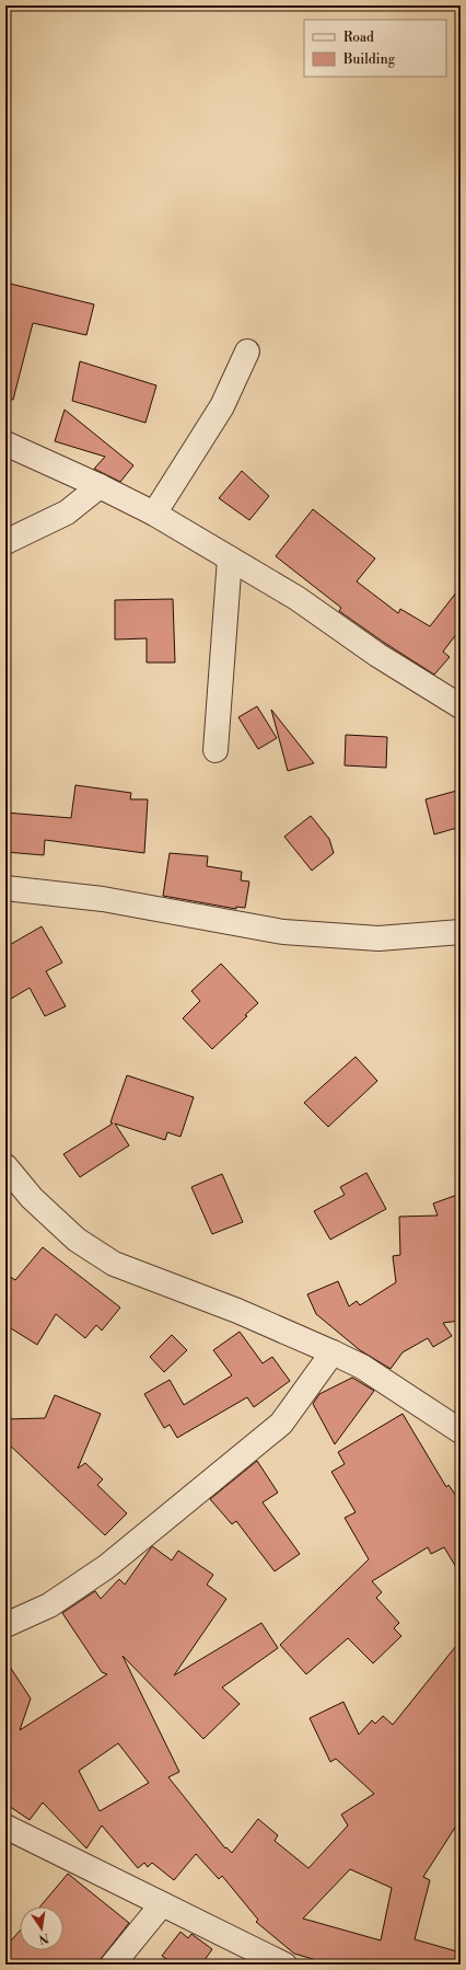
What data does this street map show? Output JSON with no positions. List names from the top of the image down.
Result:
{
  "legend": ["Road", "Building"],
  "north": "bottom"
}
